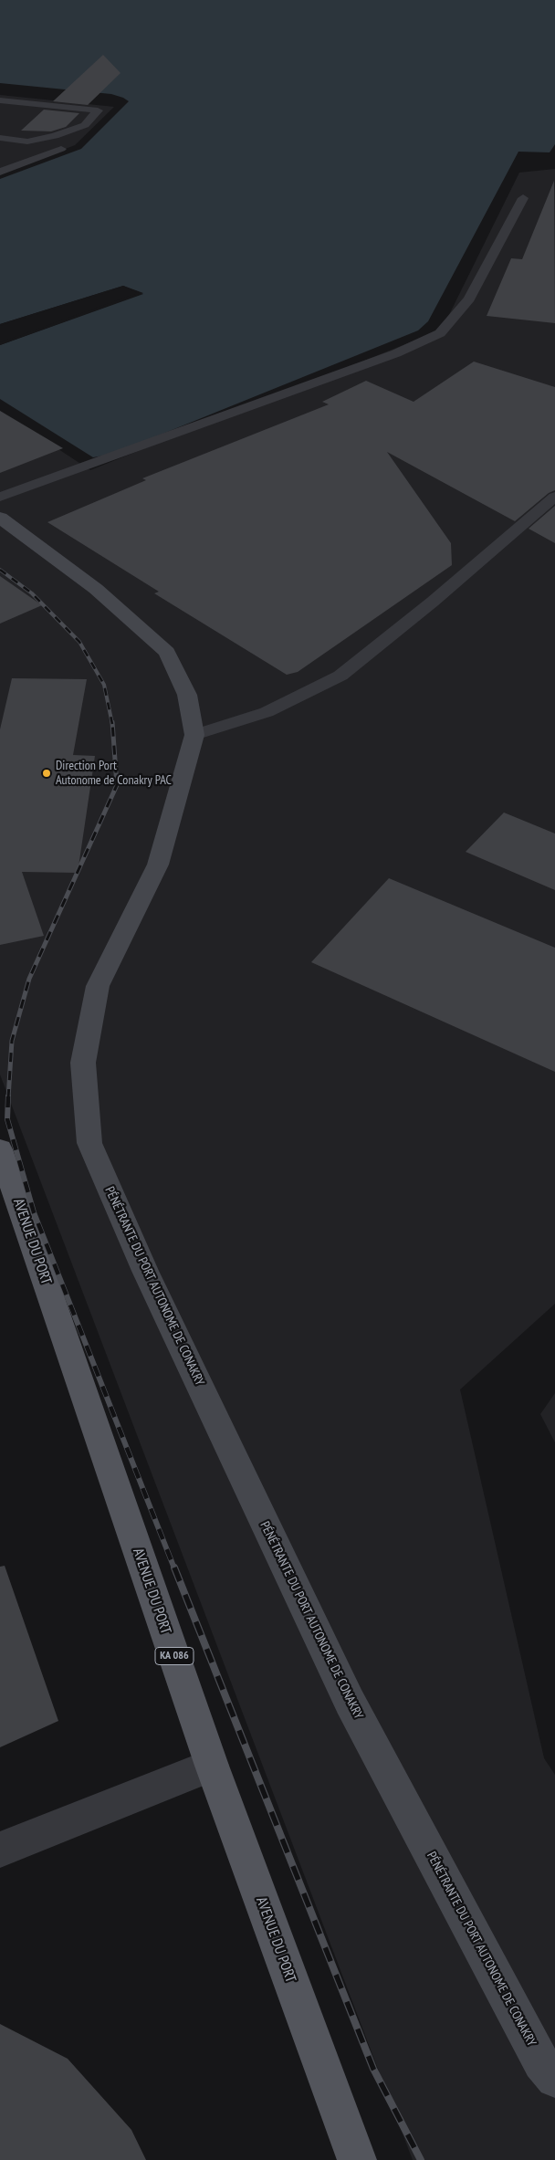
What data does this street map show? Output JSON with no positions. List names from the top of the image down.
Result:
{
  "streets": {
    "main road": ["AVENUE DU PORT", "KA 086"],
    "street": ["PÉNÉTRANTE DU PORT AUTONOME DE CONAKRY"]
  },
  "places": ["Direction Port Autonome de Conakry PAC"]
}
